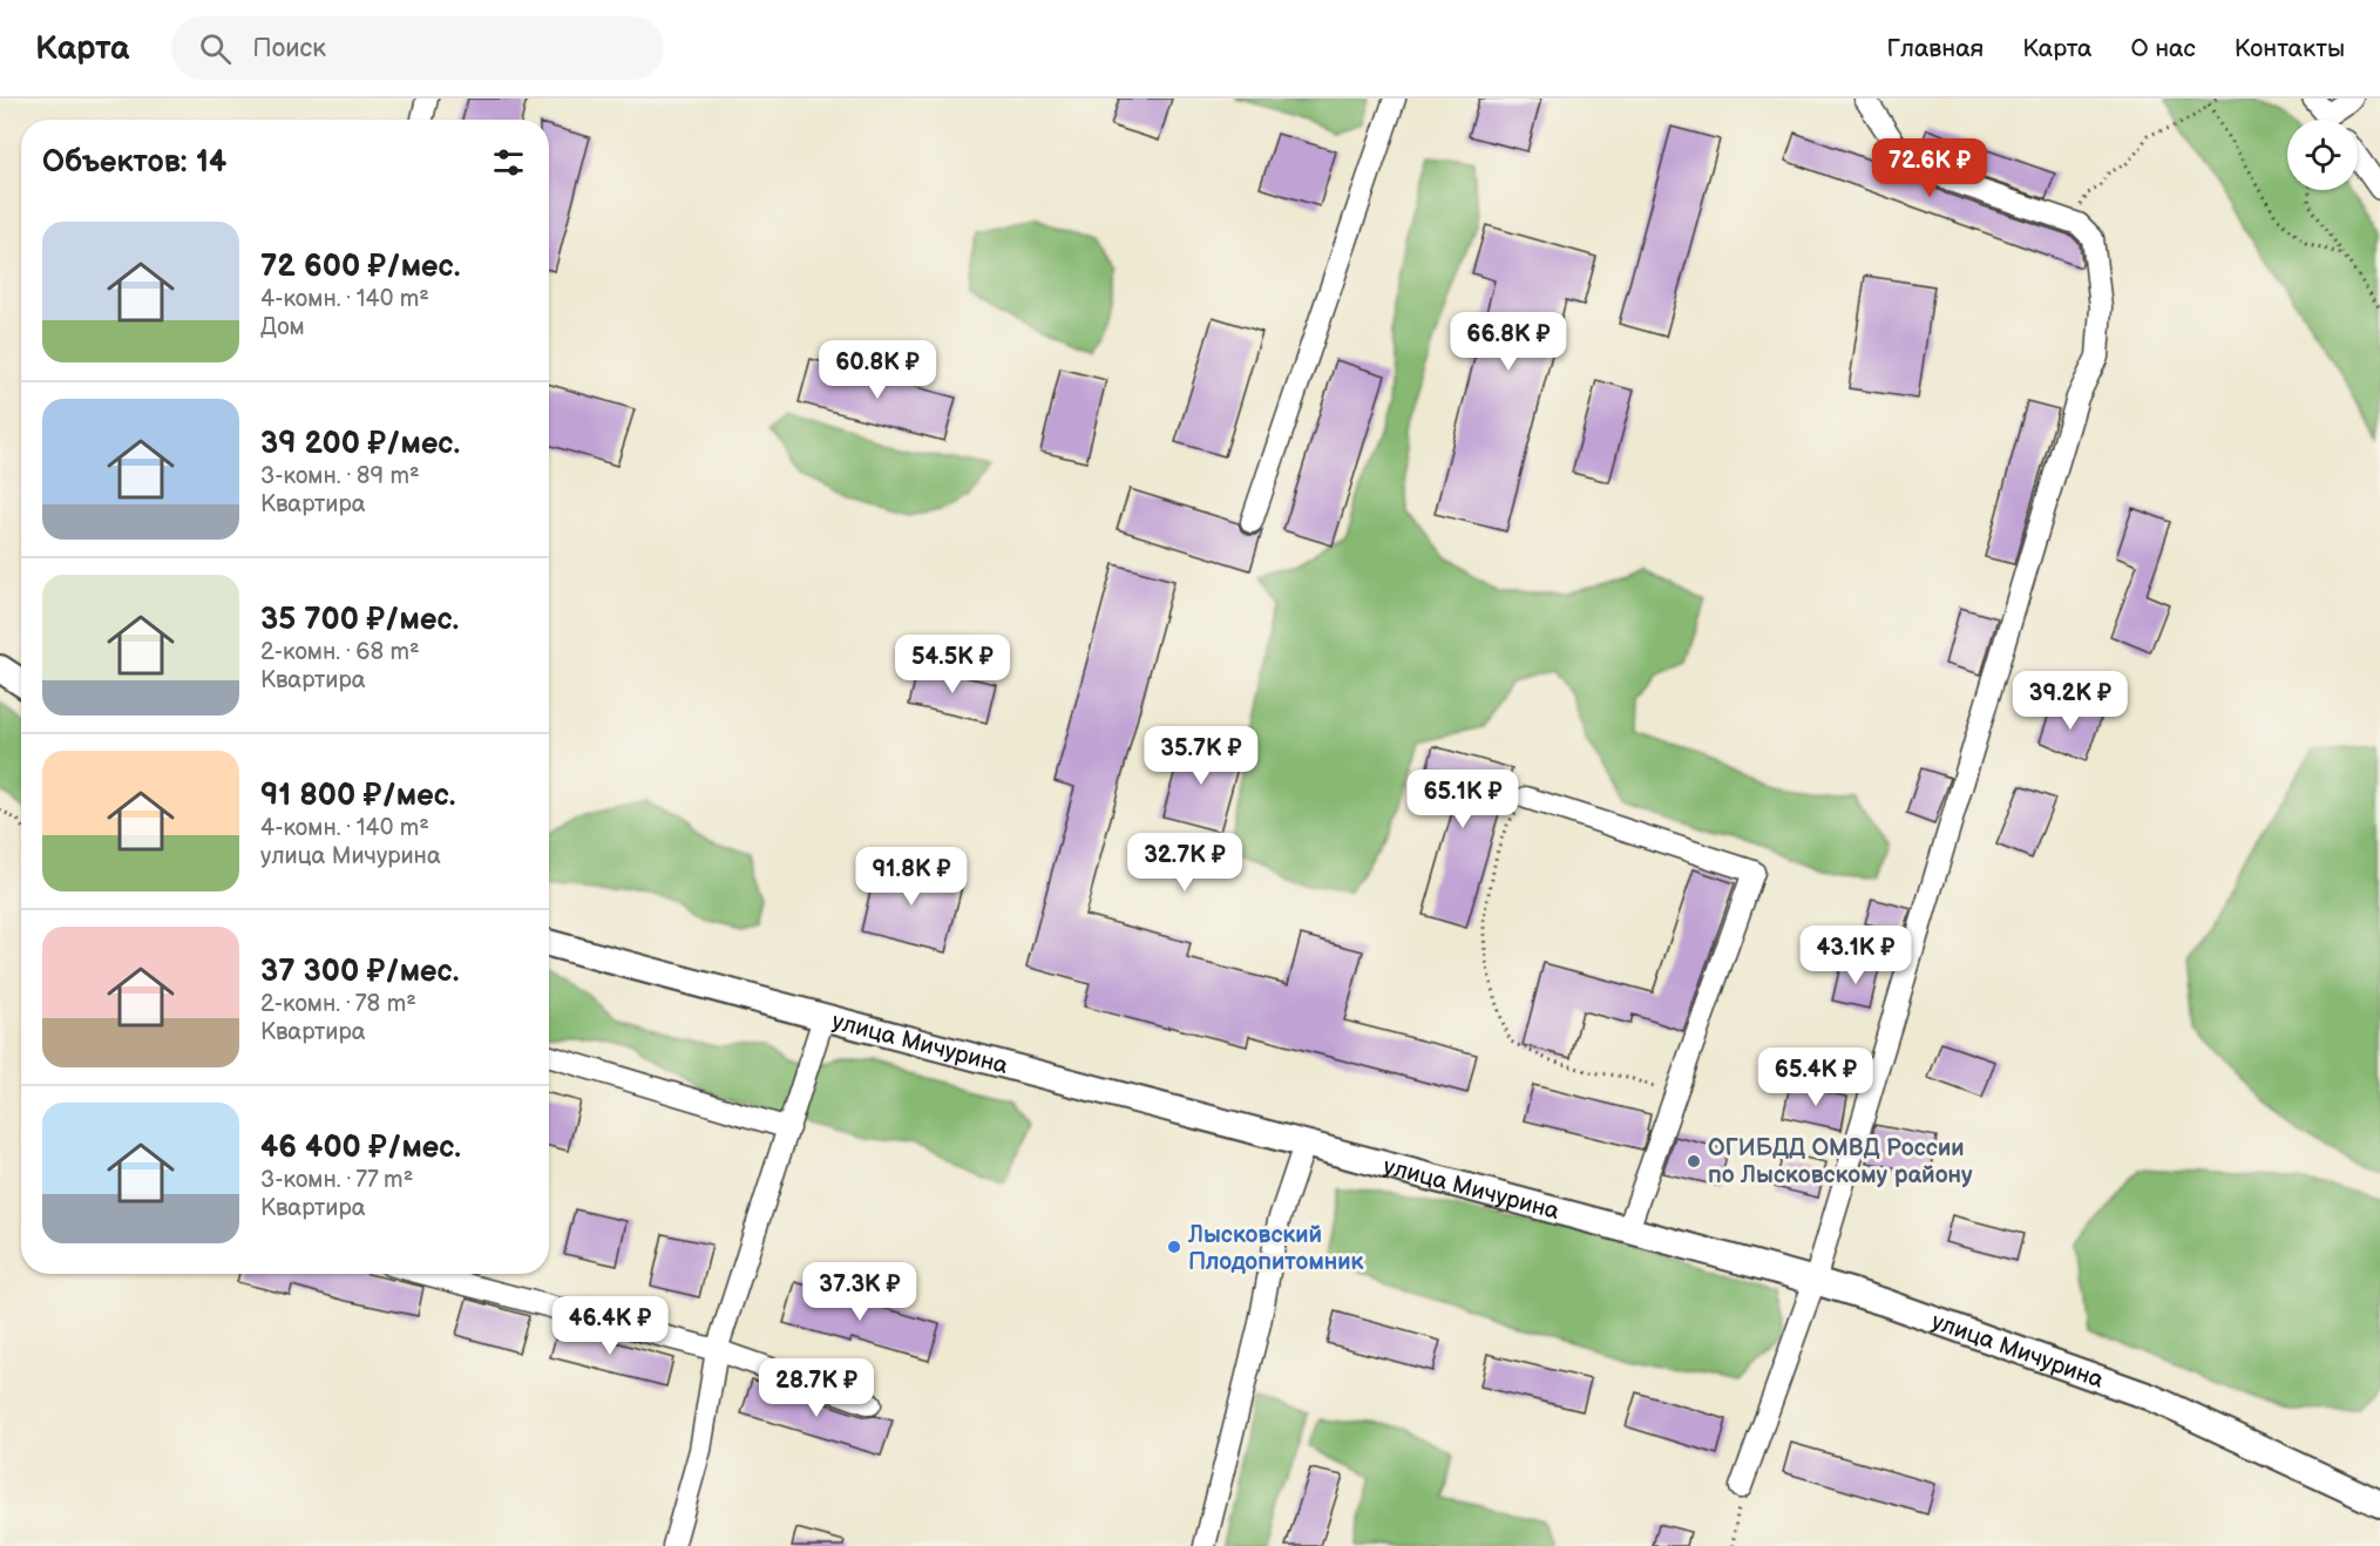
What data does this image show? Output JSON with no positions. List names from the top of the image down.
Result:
{
  "streets": {
    "main road": ["улица Мичурина"]
  },
  "places": ["ОГИБДД ОМВД России по Лысковскому району", "Лысковский Плодопитомник"],
  "page": {
    "header": "Карта",
    "search": "Поиск",
    "nav": [
      "Главная",
      "Карта",
      "О нас",
      "Контакты"
    ],
    "heading": "Объектов: 14",
    "price": [
      "72.6K ₽",
      "66.8K ₽",
      "60.8K ₽",
      "54.5K ₽",
      "39.2K ₽",
      "35.7K ₽",
      "65.1K ₽",
      "32.7K ₽",
      "91.8K ₽",
      "43.1K ₽",
      "65.4K ₽",
      "37.3K ₽",
      "46.4K ₽",
      "28.7K ₽"
    ],
    "list": [
      {
        "name": "72 600 ₽/мес.",
        "note": "4-комн. · 140 m² · Дом"
      },
      {
        "name": "39 200 ₽/мес.",
        "note": "3-комн. · 89 m² · Квартира"
      },
      {
        "name": "35 700 ₽/мес.",
        "note": "2-комн. · 68 m² · Квартира"
      },
      {
        "name": "91 800 ₽/мес.",
        "note": "4-комн. · 140 m² · улица Мичурина"
      },
      {
        "name": "37 300 ₽/мес.",
        "note": "2-комн. · 78 m² · Квартира"
      },
      {
        "name": "46 400 ₽/мес.",
        "note": "3-комн. · 77 m² · Квартира"
      }
    ]
  }
}
